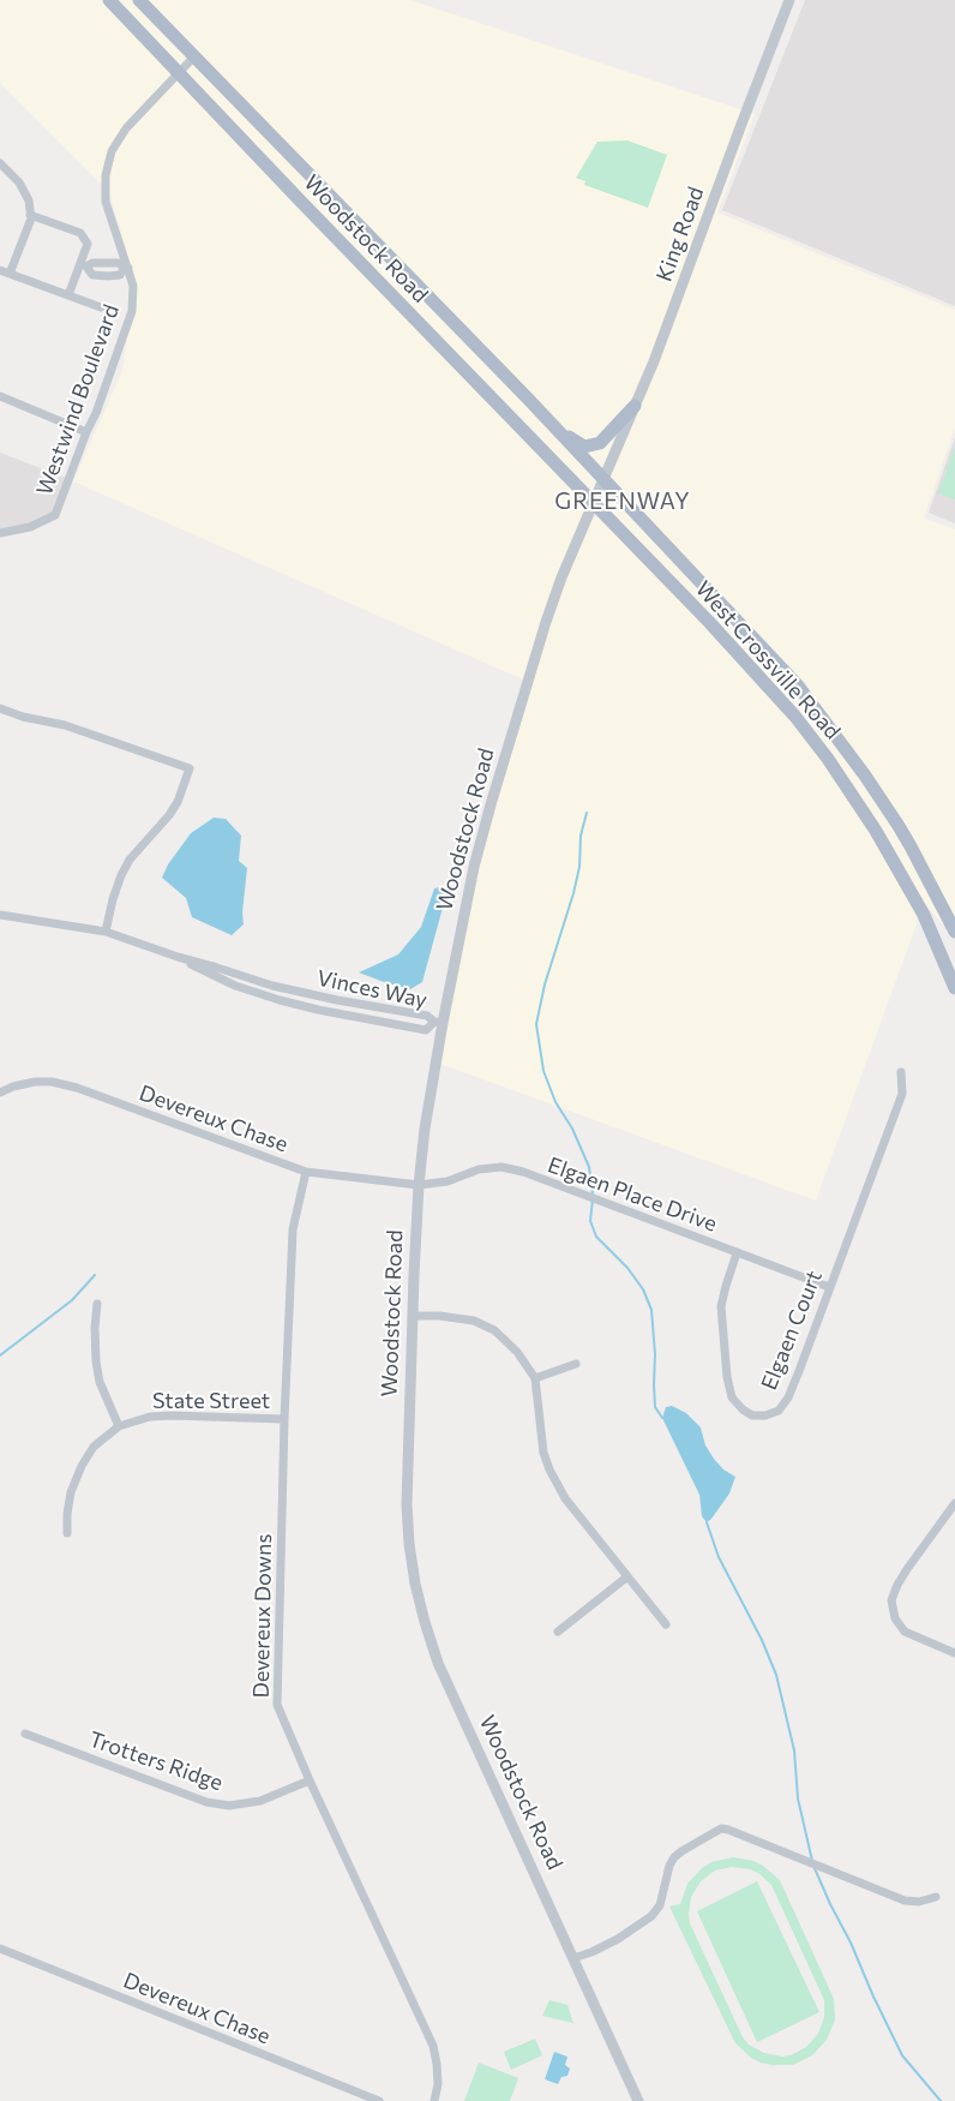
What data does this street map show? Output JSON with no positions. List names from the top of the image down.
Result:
{
  "streets": {
    "main road": ["Woodstock Road", "West Crossville Road"],
    "street": [
      "King Road",
      "Westwind Boulevard",
      "Vinces Way",
      "Devereux Chase",
      "Elgaen Place Drive",
      "Elgaen Court",
      "State Street",
      "Devereux Downs",
      "Trotters Ridge"
    ]
  },
  "crossings": [
    ["King Road", "Woodstock Road"],
    ["King Road", "West Crossville Road"],
    ["Woodstock Road", "Westwind Boulevard"],
    ["Woodstock Road", "West Crossville Road"],
    ["Woodstock Road", "Vinces Way"],
    ["Woodstock Road", "Devereux Chase"],
    ["Woodstock Road", "Elgaen Place Drive"],
    ["Devereux Chase", "Elgaen Place Drive"],
    ["Devereux Chase", "Devereux Downs"],
    ["Elgaen Place Drive", "Elgaen Court"],
    ["State Street", "Devereux Downs"],
    ["Devereux Downs", "Trotters Ridge"]
  ],
  "districts": ["GREENWAY"]
}
